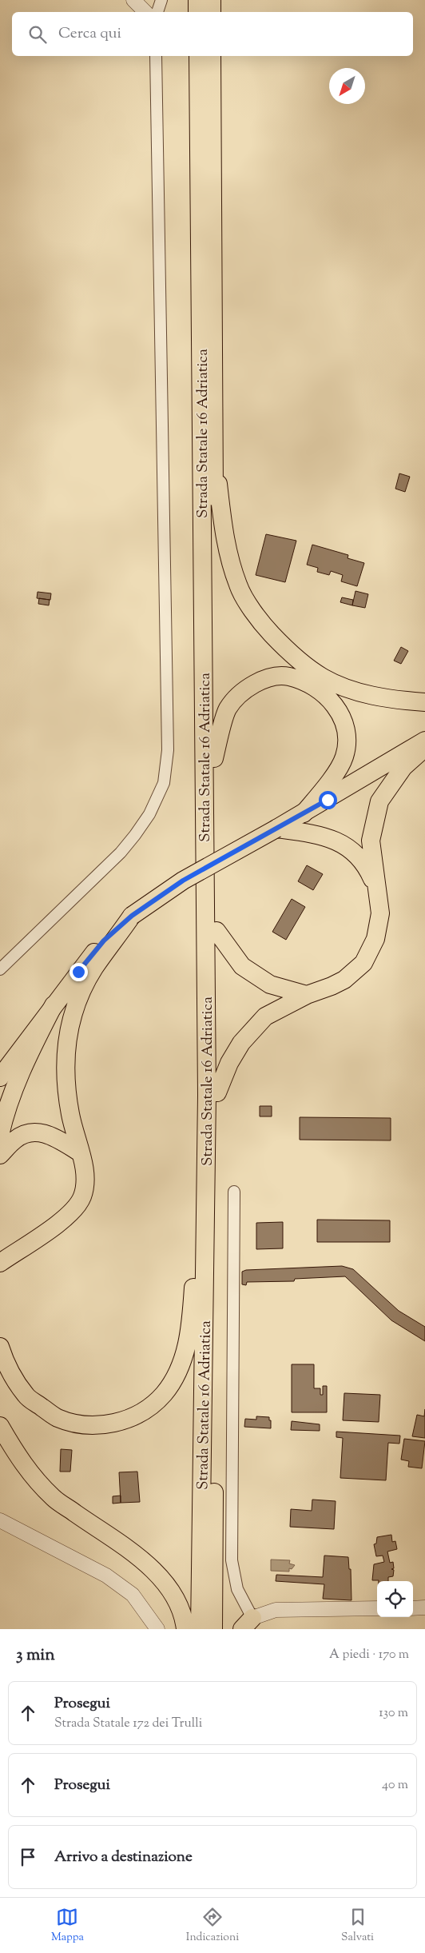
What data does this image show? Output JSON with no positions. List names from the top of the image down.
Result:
{
  "streets": {
    "main road": ["Strada Statale 16 Adriatica"]
  },
  "north": "bottom left",
  "page": {
    "search": "Cerca qui",
    "heading": ["3 min", "A piedi · 170 m"],
    "list": [
      ["Prosegui", "Strada Statale 172 dei Trulli", "130 m"],
      ["Prosegui", "40 m"],
      "Arrivo a destinazione"
    ],
    "nav": ["Mappa", "Indicazioni", "Salvati"]
  }
}
